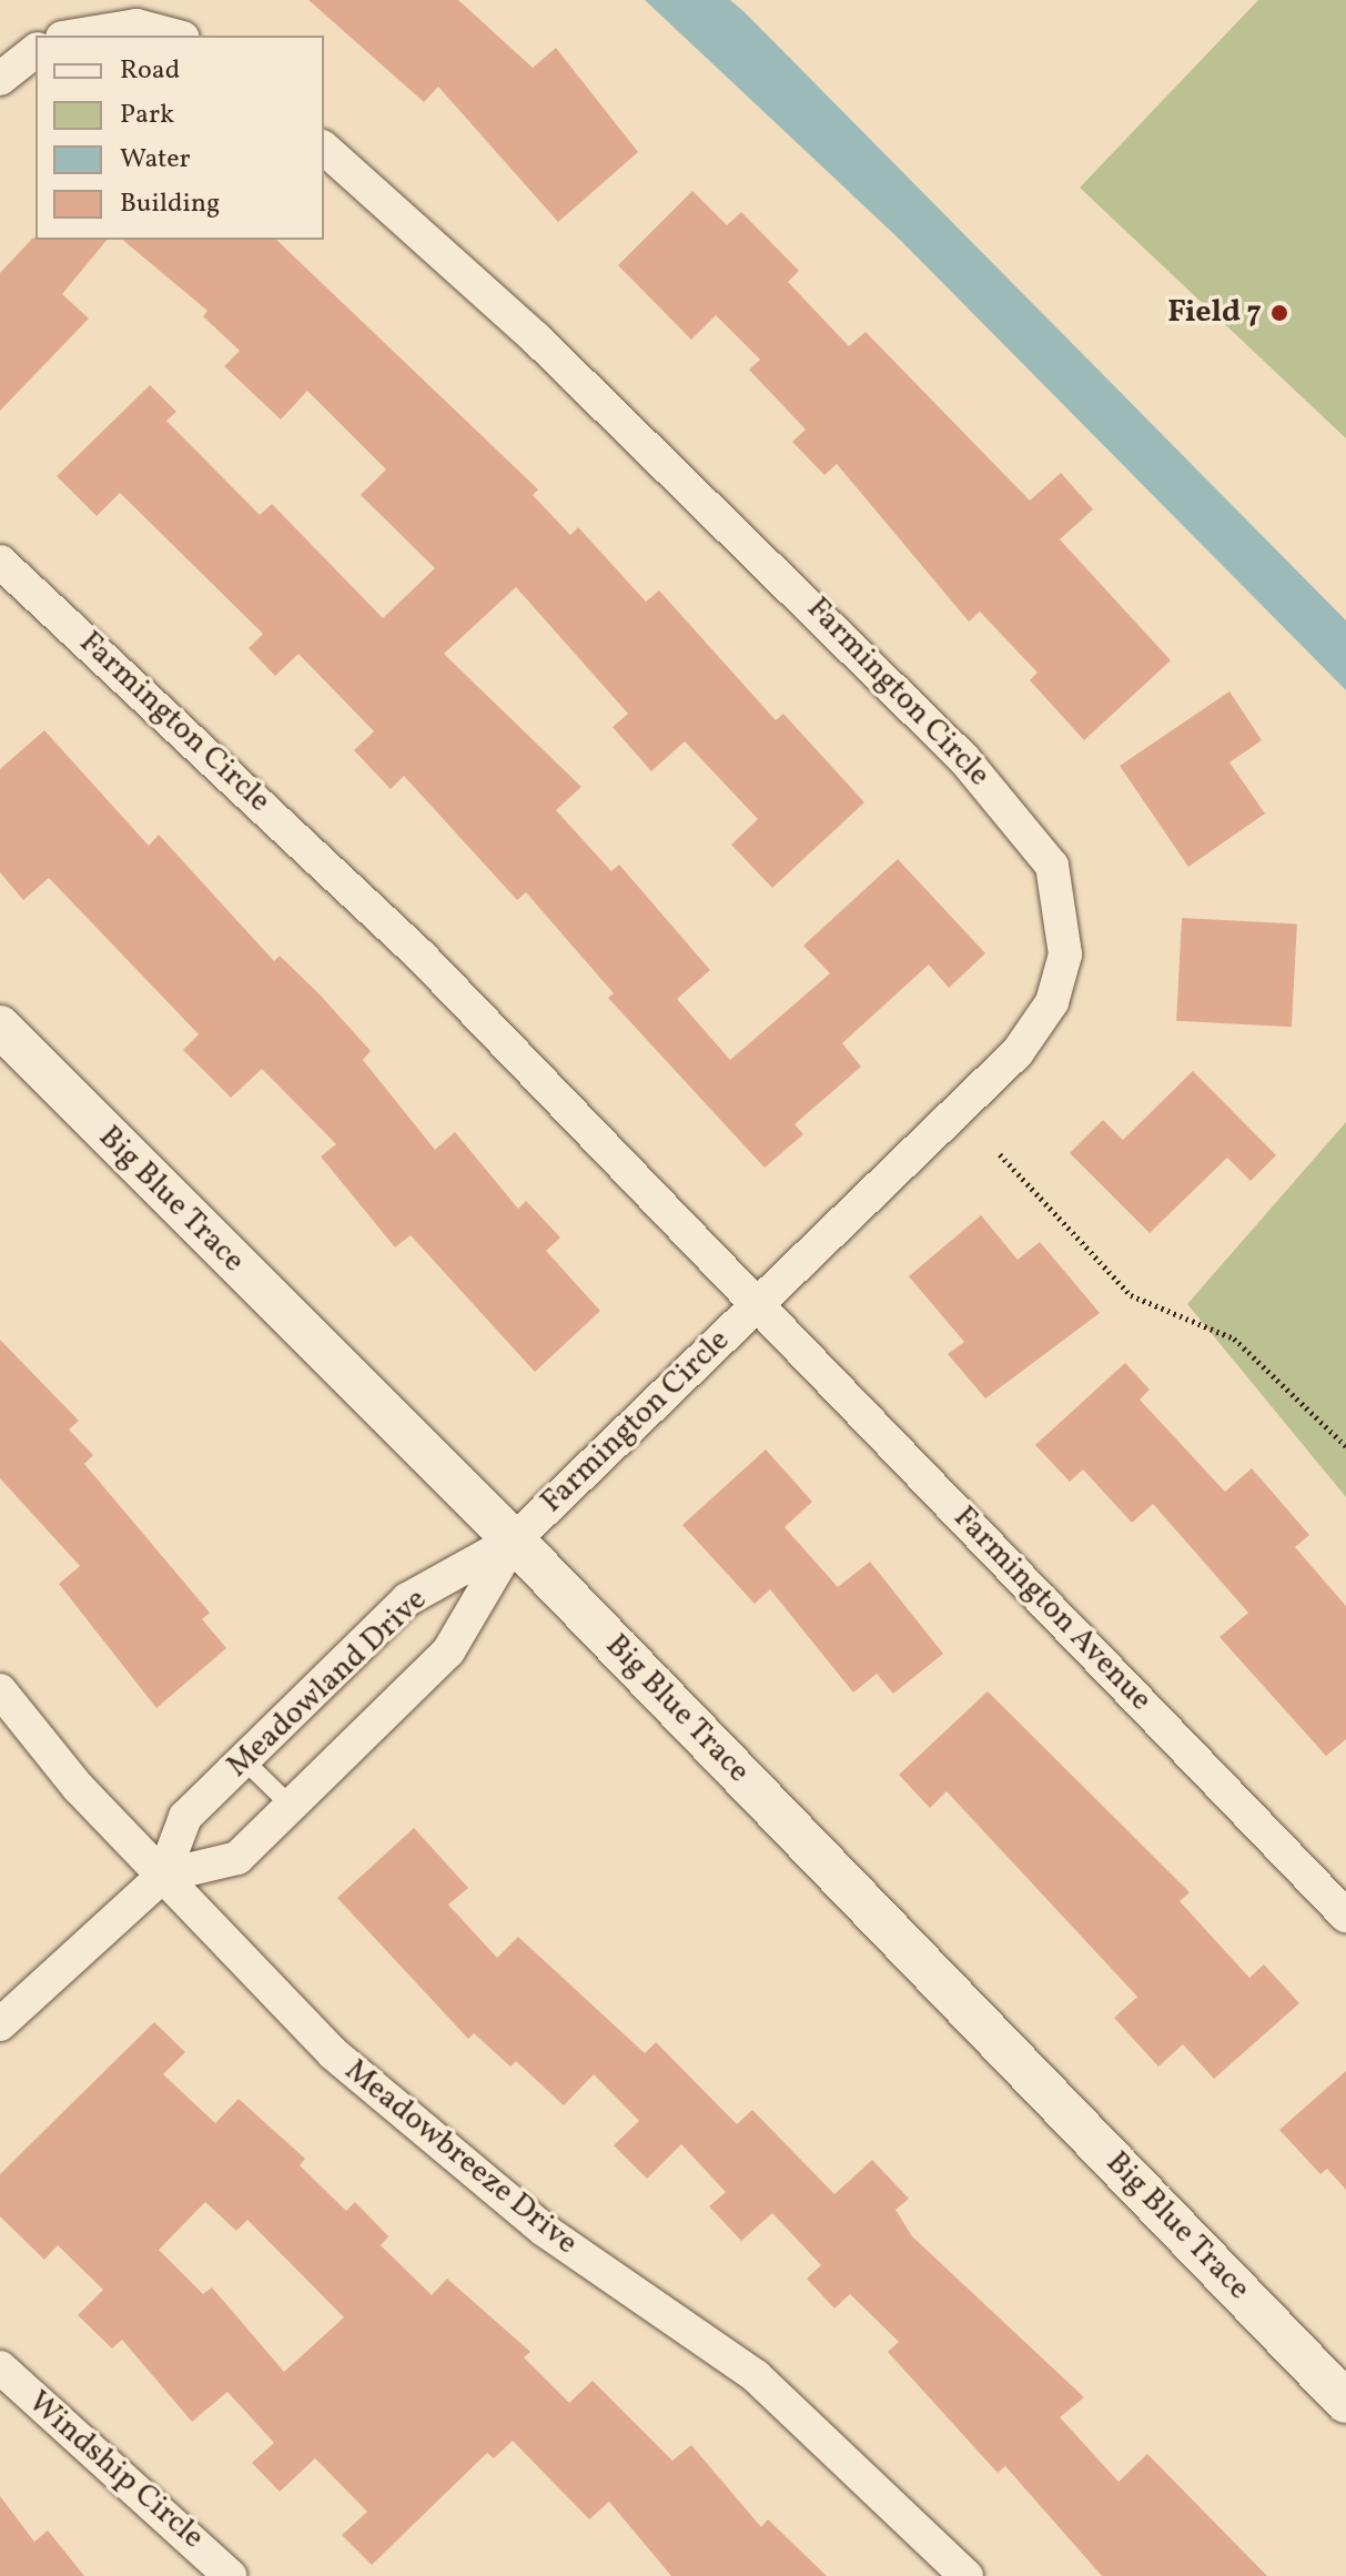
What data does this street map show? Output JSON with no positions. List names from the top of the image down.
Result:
{
  "streets": {
    "street": [
      "Farmington Circle",
      "Big Blue Trace",
      "Farmington Avenue",
      "Meadowland Drive",
      "Meadowbreeze Drive",
      "Windship Circle"
    ]
  },
  "crossings": [
    ["Farmington Circle", "Big Blue Trace"],
    ["Farmington Circle", "Farmington Avenue"],
    ["Farmington Circle", "Meadowland Drive"],
    ["Big Blue Trace", "Meadowland Drive"],
    ["Meadowland Drive", "Meadowbreeze Drive"]
  ],
  "places": ["Field 7"],
  "legend": [
    "Road",
    "Park",
    "Water",
    "Building"
  ]
}
